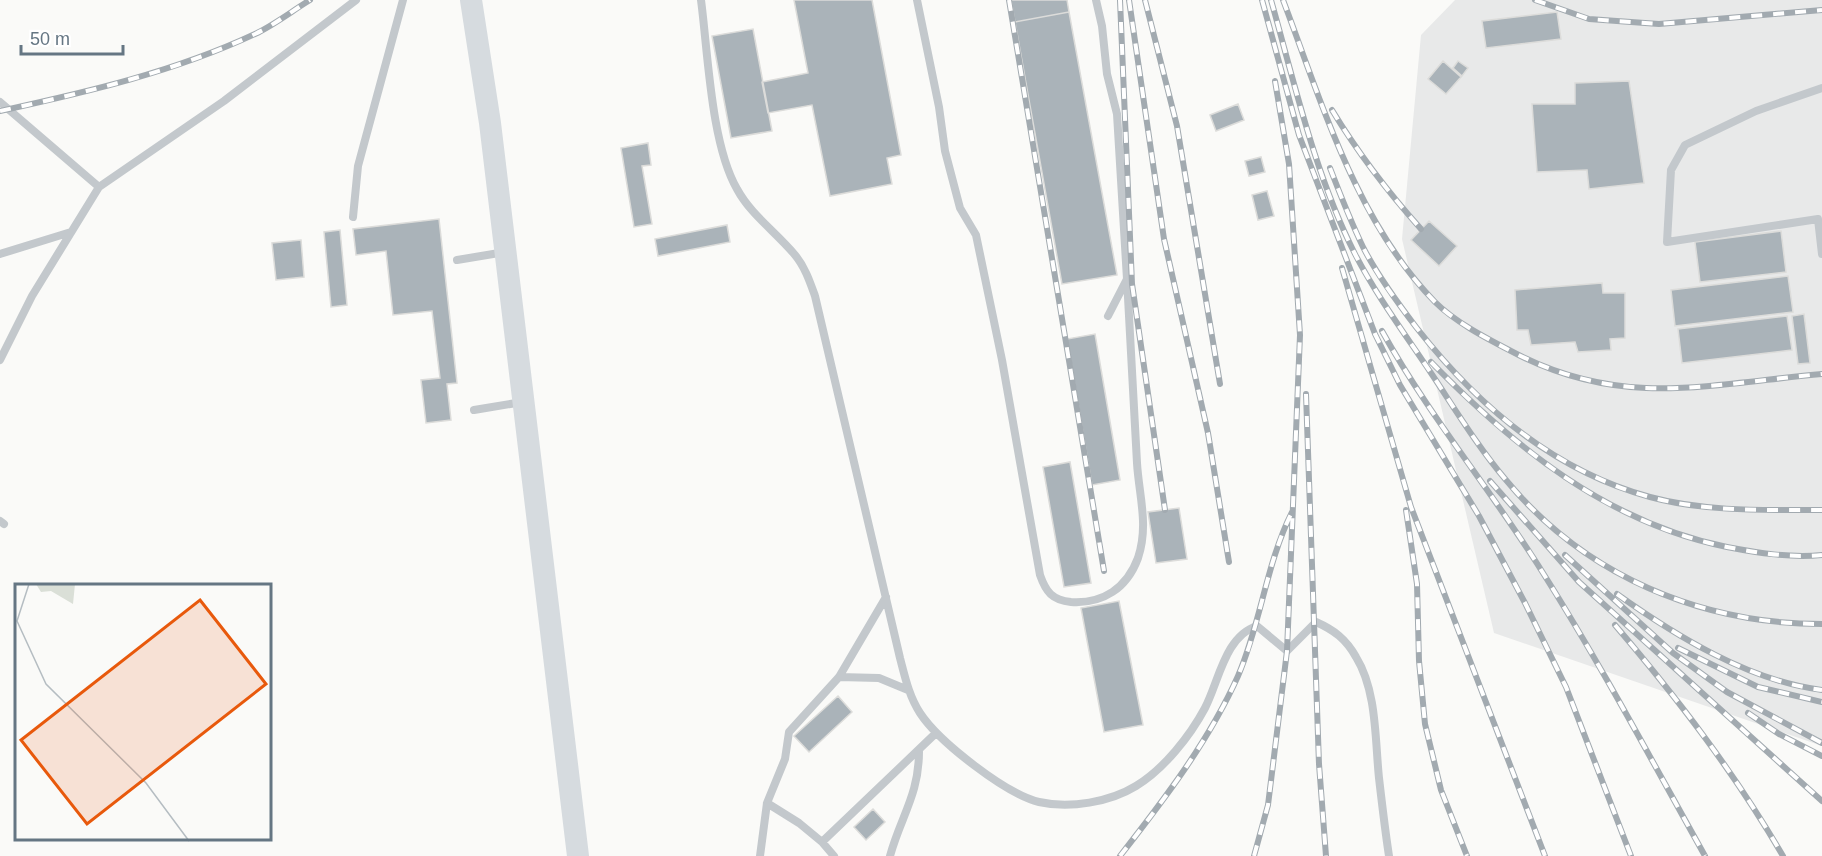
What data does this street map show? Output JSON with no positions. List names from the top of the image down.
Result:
{
  "scale_bar": "50 m"
}
